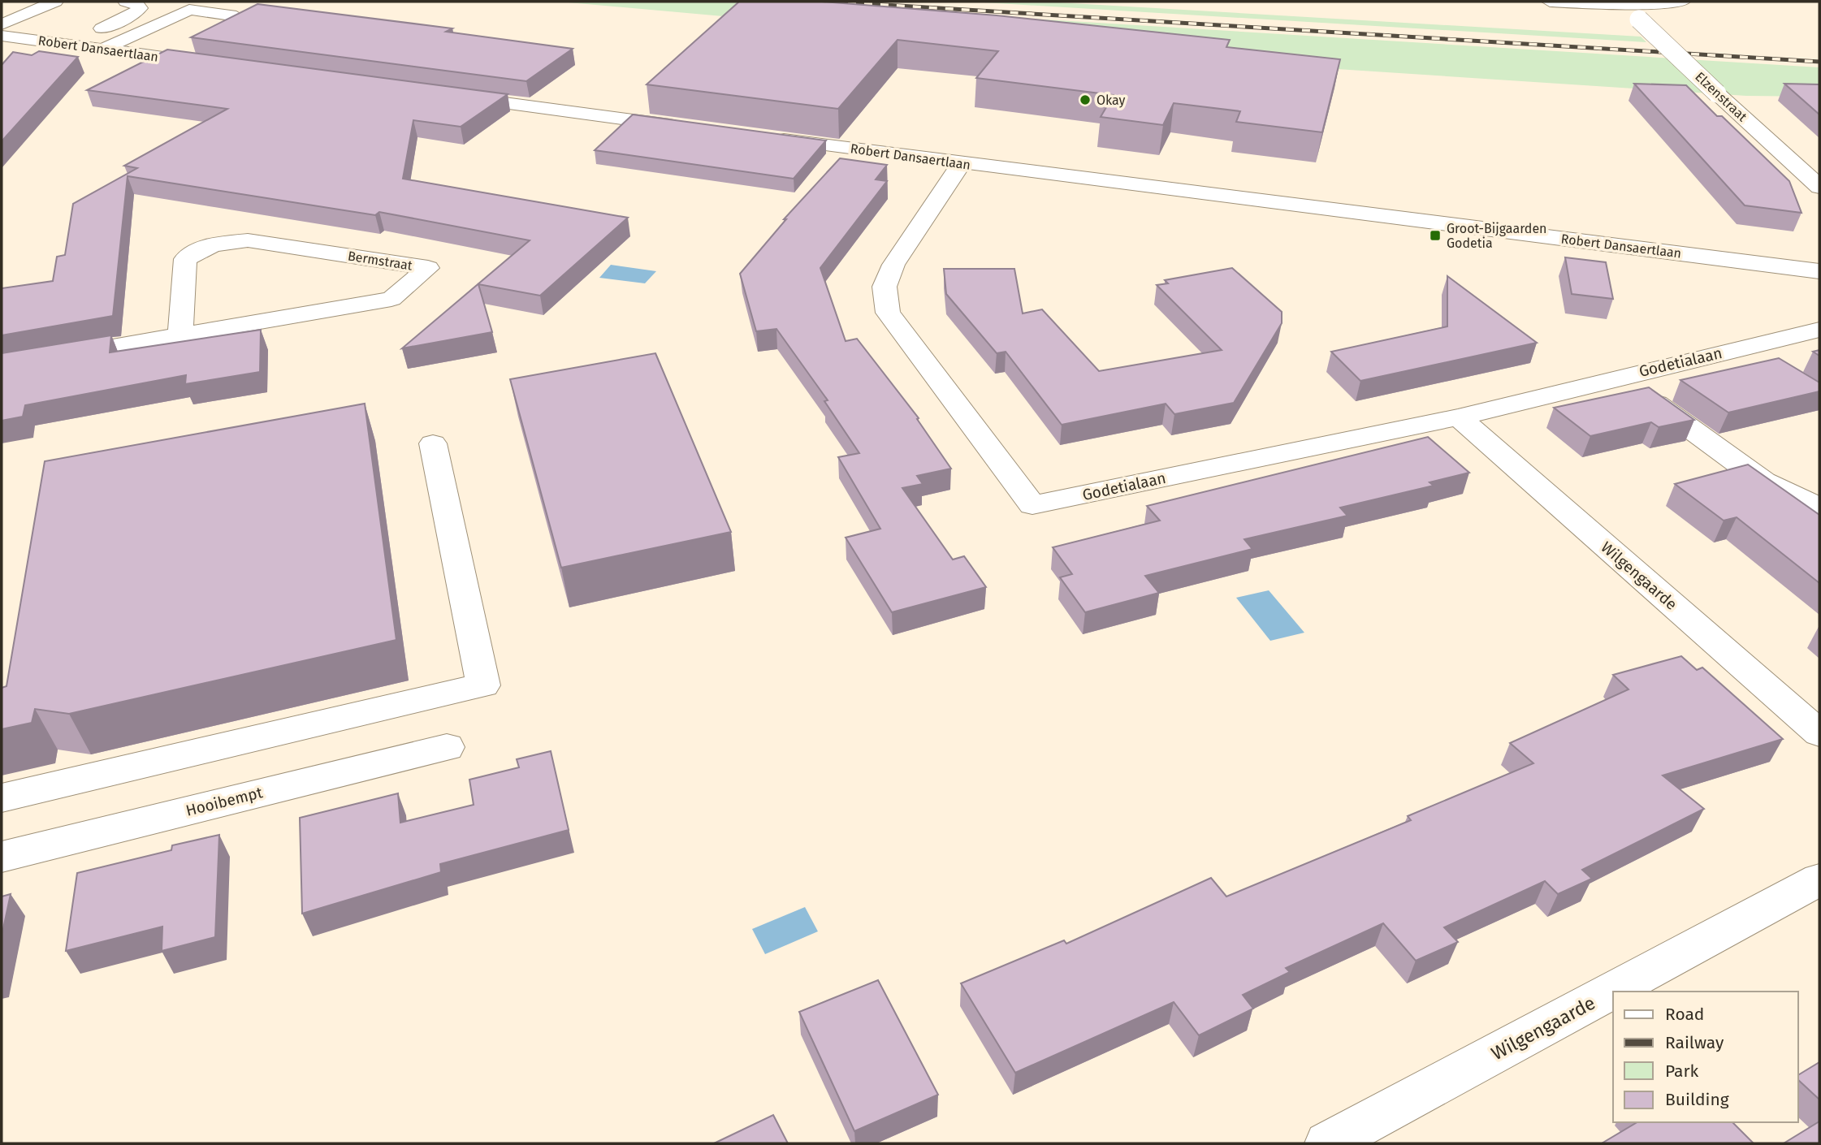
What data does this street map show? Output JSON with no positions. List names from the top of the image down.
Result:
{
  "streets": {
    "street": [
      "Robert Dansaertlaan",
      "Elzenstraat",
      "Bermstraat",
      "Godetialaan",
      "Wilgengaarde",
      "Hooibempt"
    ]
  },
  "crossings": [
    ["Robert Dansaertlaan", "Godetialaan"],
    ["Godetialaan", "Wilgengaarde"]
  ],
  "places": {
    "other": ["Okay"],
    "transit": ["Groot-Bijgaarden Godetia"]
  },
  "legend": [
    "Road",
    "Railway",
    "Park",
    "Building"
  ]
}
